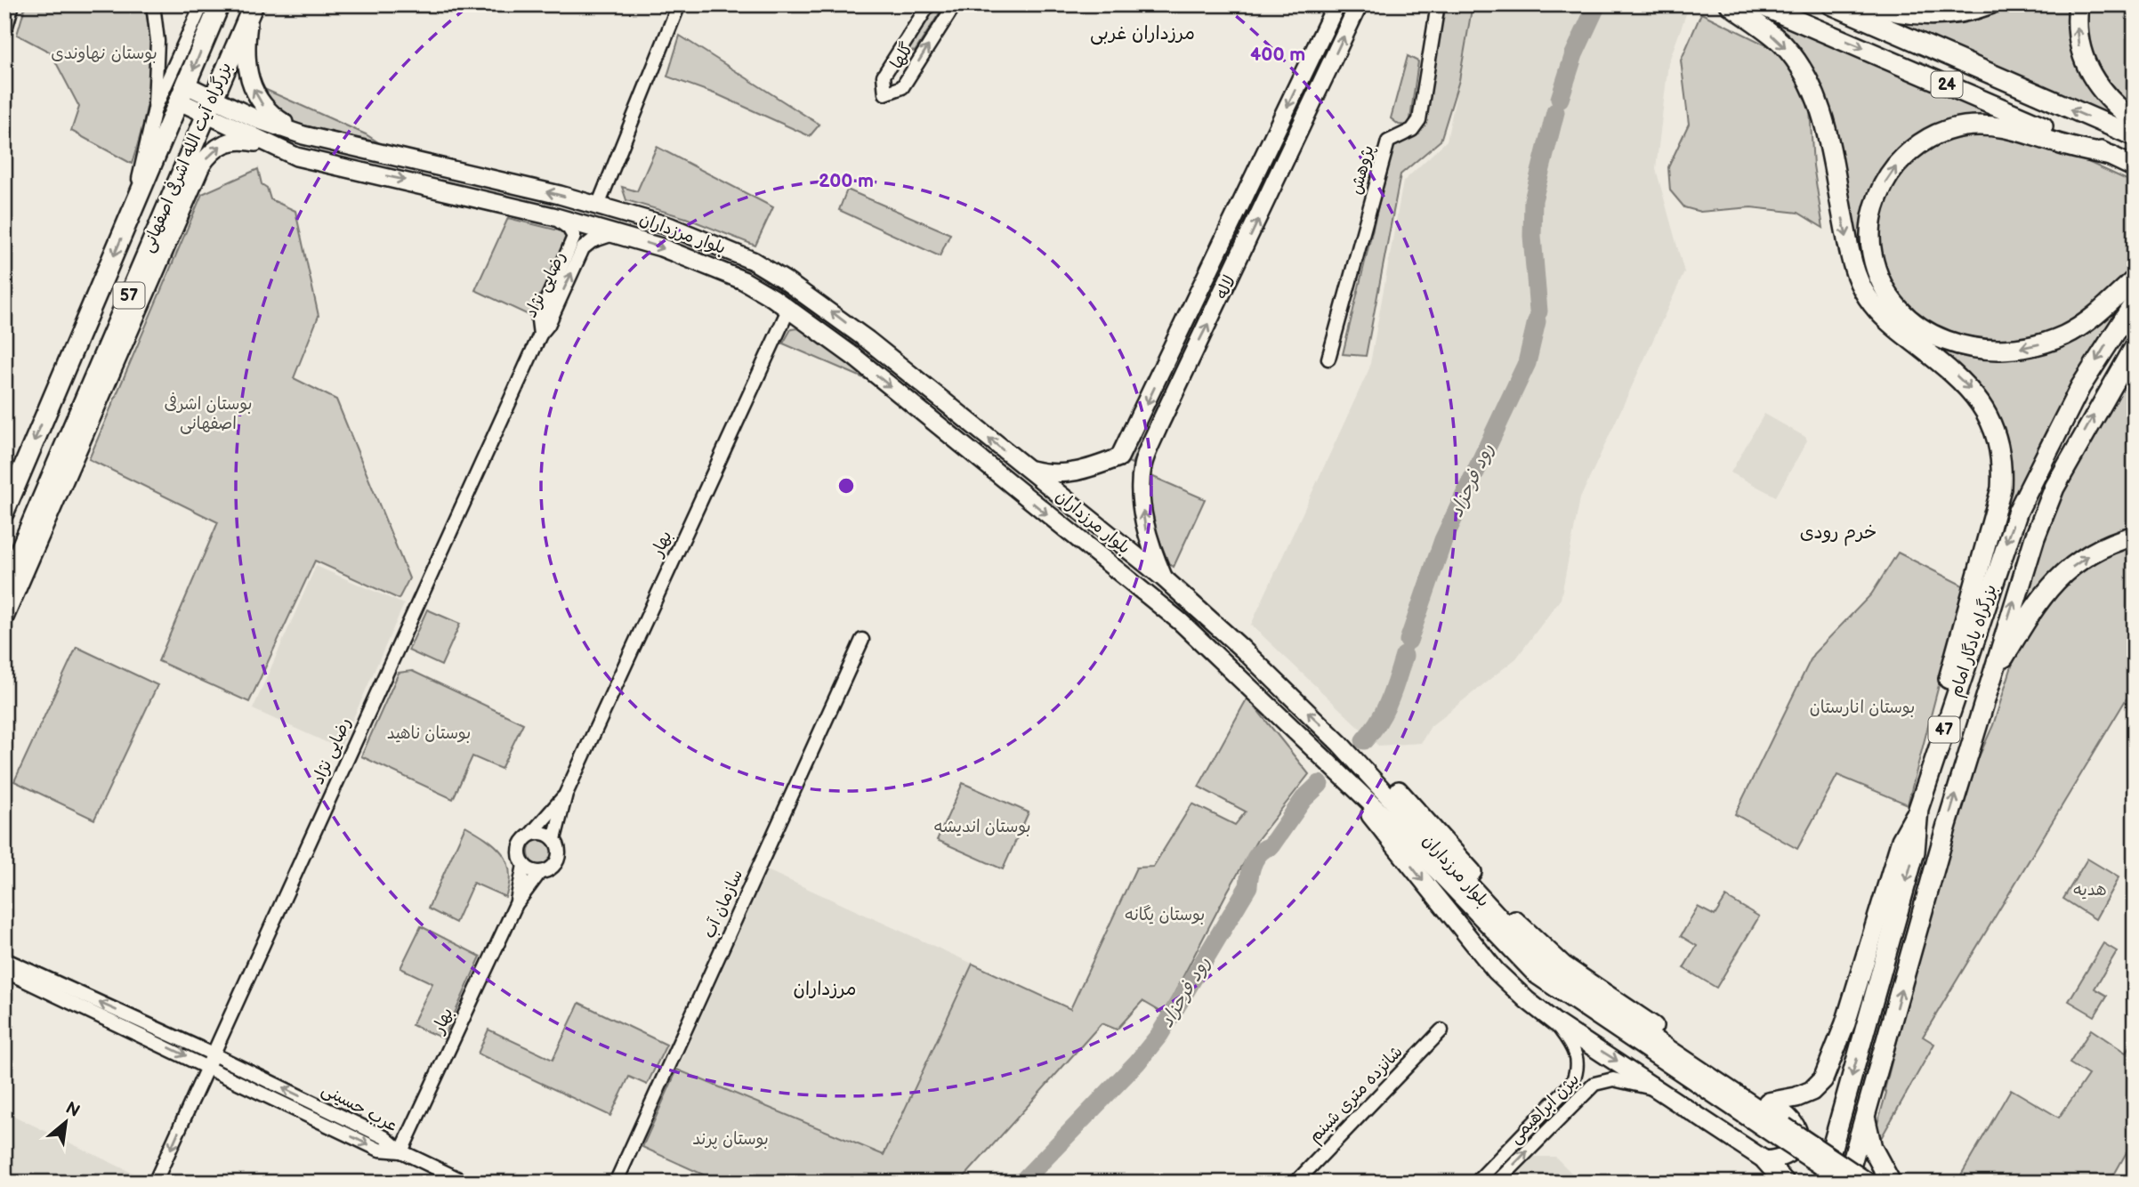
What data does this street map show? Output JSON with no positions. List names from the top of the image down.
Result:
{
  "streets": {
    "highway": [
      "24",
      "بزرگراه آیت الله اشرفی اصفهانی",
      "57",
      "بزرگراه یادگار امام",
      "47"
    ],
    "main road": ["بلوار مرزداران", "لاله"],
    "street": [
      "گلها",
      "پژوهش",
      "رضایی نژاد",
      "بهار",
      "سازمان آب",
      "شانزده متری شبنم",
      "عرب حسینی",
      "بیژن ابراهیمی"
    ]
  },
  "crossings": [
    ["بزرگراه آیت الله اشرفی اصفهانی", "بلوار مرزداران"],
    ["بلوار مرزداران", "رضایی نژاد"],
    ["بلوار مرزداران", "لاله"],
    ["بلوار مرزداران", "بهار"],
    ["بلوار مرزداران", "بزرگراه یادگار امام"],
    ["رضایی نژاد", "عرب حسینی"],
    ["بهار", "عرب حسینی"]
  ],
  "districts": ["مرزداران غربی", "خرم رودی", "مرزداران"],
  "water": ["رود فرحزاد"],
  "parks": [
    "بوستان نهاوندی",
    "بوستان اشرفی اصفهانی",
    "بوستان انارستان",
    "بوستان ناهید",
    "بوستان اندیشه",
    "هدیه",
    "بوستان یگانه",
    "بوستان پرند"
  ],
  "north": "top right",
  "rings": ["400 m", "200 m"]
}
